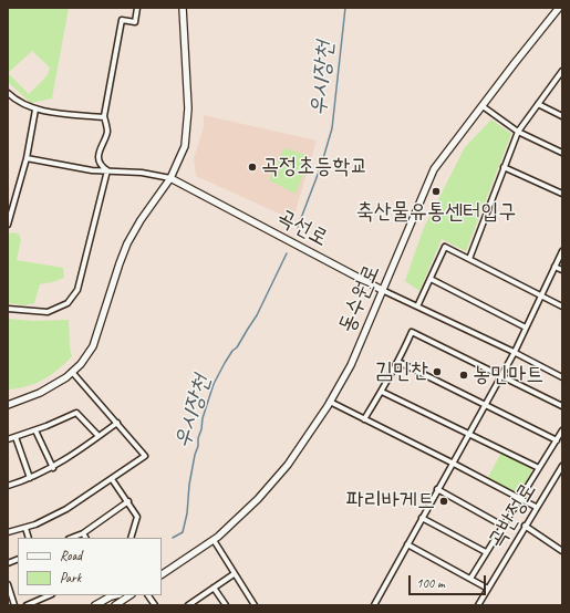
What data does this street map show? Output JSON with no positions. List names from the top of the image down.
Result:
{
  "streets": {
    "main road": ["곡선로", "동수원로"],
    "street": ["곡반정로"]
  },
  "crossings": [
    ["곡선로", "동수원로"]
  ],
  "water": ["우시장천"],
  "places": [
    "곡정초등학교",
    "축산물유통센터입구",
    "김민찬",
    "농민마트",
    "파리바게트"
  ],
  "legend": ["Road", "Park"],
  "scale_bar": "100 m"
}
